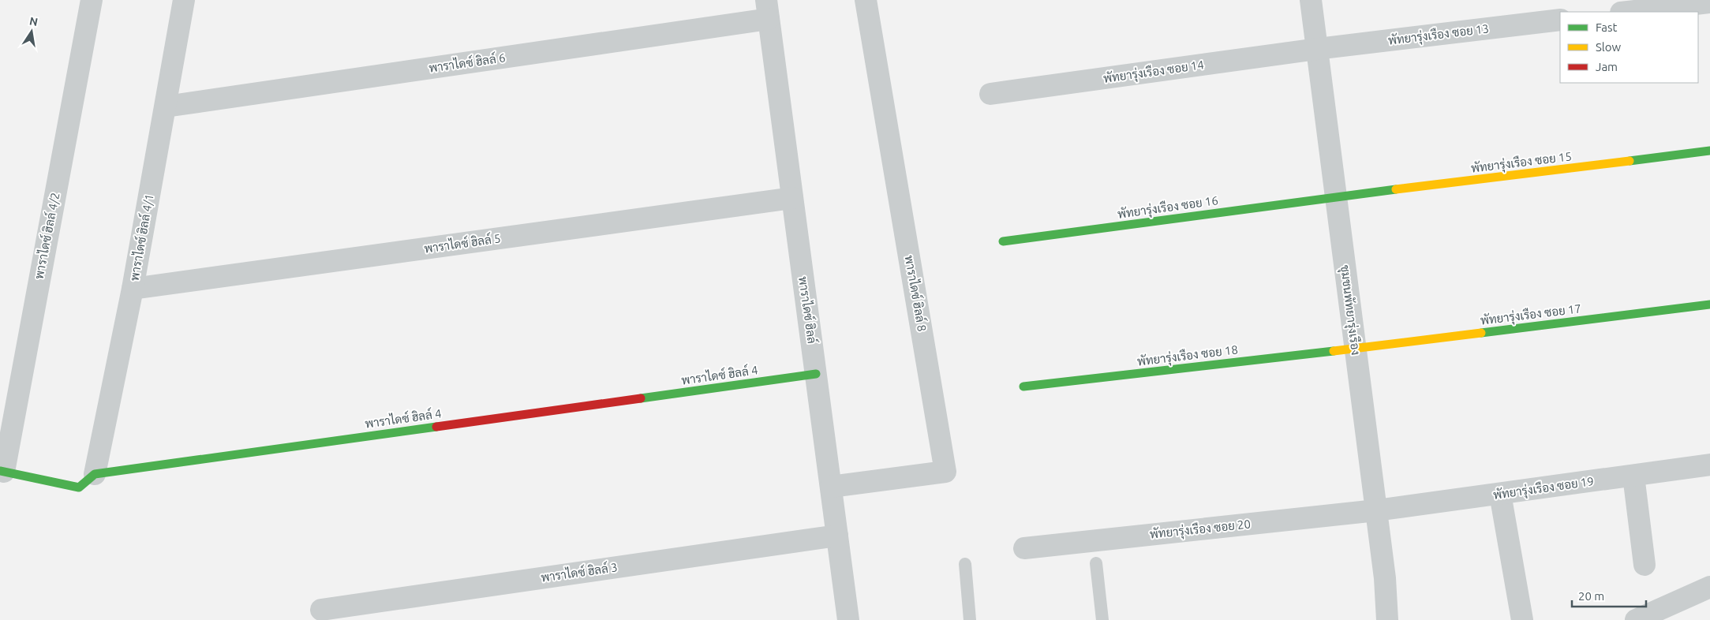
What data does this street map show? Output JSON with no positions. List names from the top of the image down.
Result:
{
  "streets": {
    "street": [
      "พัทยารุ่งเรือง ซอย 13",
      "พาราไดซ์ ฮิลล์ 6",
      "พัทยารุ่งเรือง ซอย 14",
      "พัทยารุ่งเรือง ซอย 15",
      "พัทยารุ่งเรือง ซอย 16",
      "พาราไดซ์ ฮิลล์ 4/2",
      "พาราไดซ์ ฮิลล์ 4/1",
      "พาราไดซ์ ฮิลล์ 5",
      "พาราไดซ์ ฮิลล์ 8",
      "พาราไดซ์ ฮิลล์",
      "ชุมชนพัทยารุ่งเรือง",
      "พัทยารุ่งเรือง ซอย 17",
      "พัทยารุ่งเรือง ซอย 18",
      "พาราไดซ์ ฮิลล์ 4",
      "พัทยารุ่งเรือง ซอย 19",
      "พัทยารุ่งเรือง ซอย 20",
      "พาราไดซ์ ฮิลล์ 3"
    ]
  },
  "crossings": [
    ["พัทยารุ่งเรือง ซอย 13", "พัทยารุ่งเรือง ซอย 14"],
    ["พัทยารุ่งเรือง ซอย 13", "ชุมชนพัทยารุ่งเรือง"],
    ["พาราไดซ์ ฮิลล์ 6", "พาราไดซ์ ฮิลล์ 4/1"],
    ["พาราไดซ์ ฮิลล์ 6", "พาราไดซ์ ฮิลล์"],
    ["พัทยารุ่งเรือง ซอย 14", "ชุมชนพัทยารุ่งเรือง"],
    ["พัทยารุ่งเรือง ซอย 15", "พัทยารุ่งเรือง ซอย 16"],
    ["พัทยารุ่งเรือง ซอย 15", "ชุมชนพัทยารุ่งเรือง"],
    ["พัทยารุ่งเรือง ซอย 16", "ชุมชนพัทยารุ่งเรือง"],
    ["พาราไดซ์ ฮิลล์ 4/1", "พาราไดซ์ ฮิลล์ 5"],
    ["พาราไดซ์ ฮิลล์ 4/1", "พาราไดซ์ ฮิลล์ 4"],
    ["พาราไดซ์ ฮิลล์ 5", "พาราไดซ์ ฮิลล์"],
    ["พาราไดซ์ ฮิลล์ 8", "พาราไดซ์ ฮิลล์"],
    ["พาราไดซ์ ฮิลล์", "พาราไดซ์ ฮิลล์ 4"],
    ["พาราไดซ์ ฮิลล์", "พาราไดซ์ ฮิลล์ 3"],
    ["ชุมชนพัทยารุ่งเรือง", "พัทยารุ่งเรือง ซอย 17"],
    ["ชุมชนพัทยารุ่งเรือง", "พัทยารุ่งเรือง ซอย 18"],
    ["ชุมชนพัทยารุ่งเรือง", "พัทยารุ่งเรือง ซอย 19"],
    ["ชุมชนพัทยารุ่งเรือง", "พัทยารุ่งเรือง ซอย 20"],
    ["พัทยารุ่งเรือง ซอย 17", "พัทยารุ่งเรือง ซอย 18"],
    ["พัทยารุ่งเรือง ซอย 19", "พัทยารุ่งเรือง ซอย 20"]
  ],
  "legend": ["Fast", "Slow", "Jam"],
  "scale_bar": "20 m",
  "north": "top"
}
